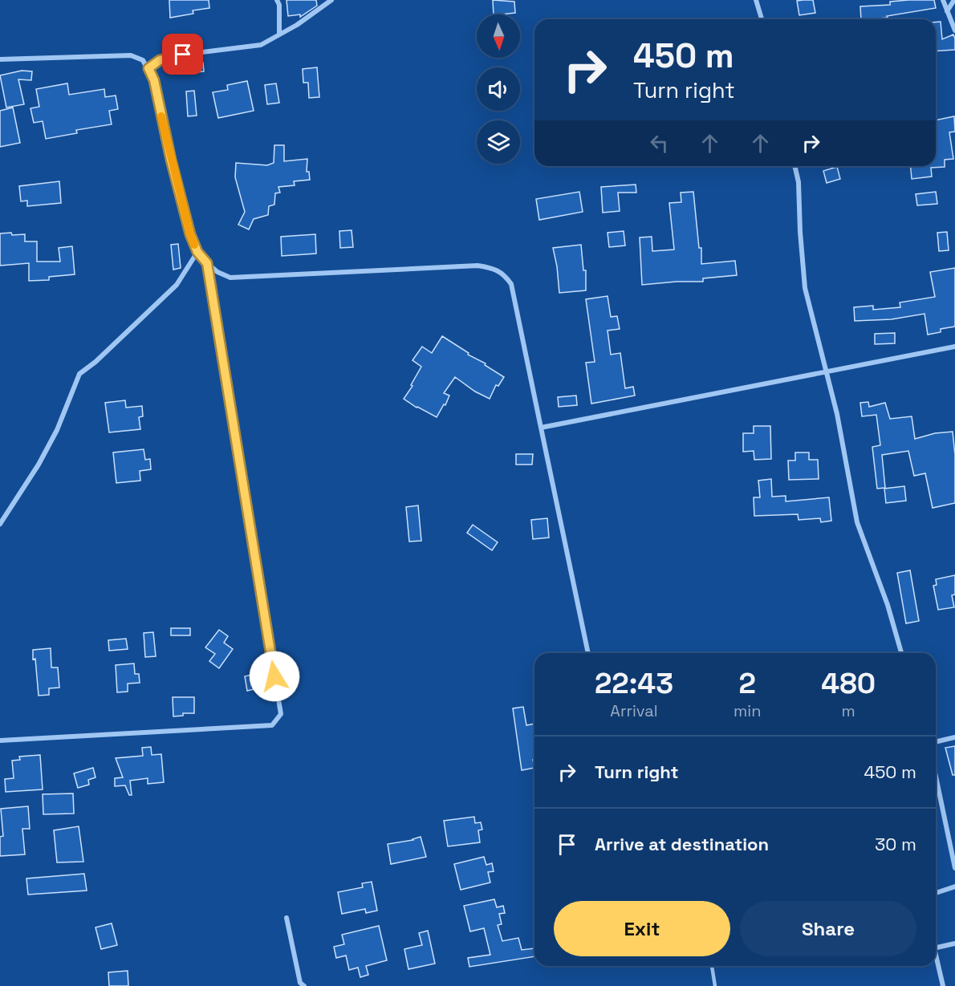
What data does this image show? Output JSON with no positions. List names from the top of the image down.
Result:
{
  "north": "bottom",
  "page": {
    "turn": ["450 m", "Turn right"],
    "eta": [
      "22:43",
      "Arrival",
      "2",
      "min",
      "480",
      "m"
    ],
    "list": [
      {
        "name": "Turn right",
        "value": "450 m"
      },
      {
        "name": "Arrive at destination",
        "value": "30 m"
      }
    ],
    "buttons": ["Exit", "Share"]
  }
}
